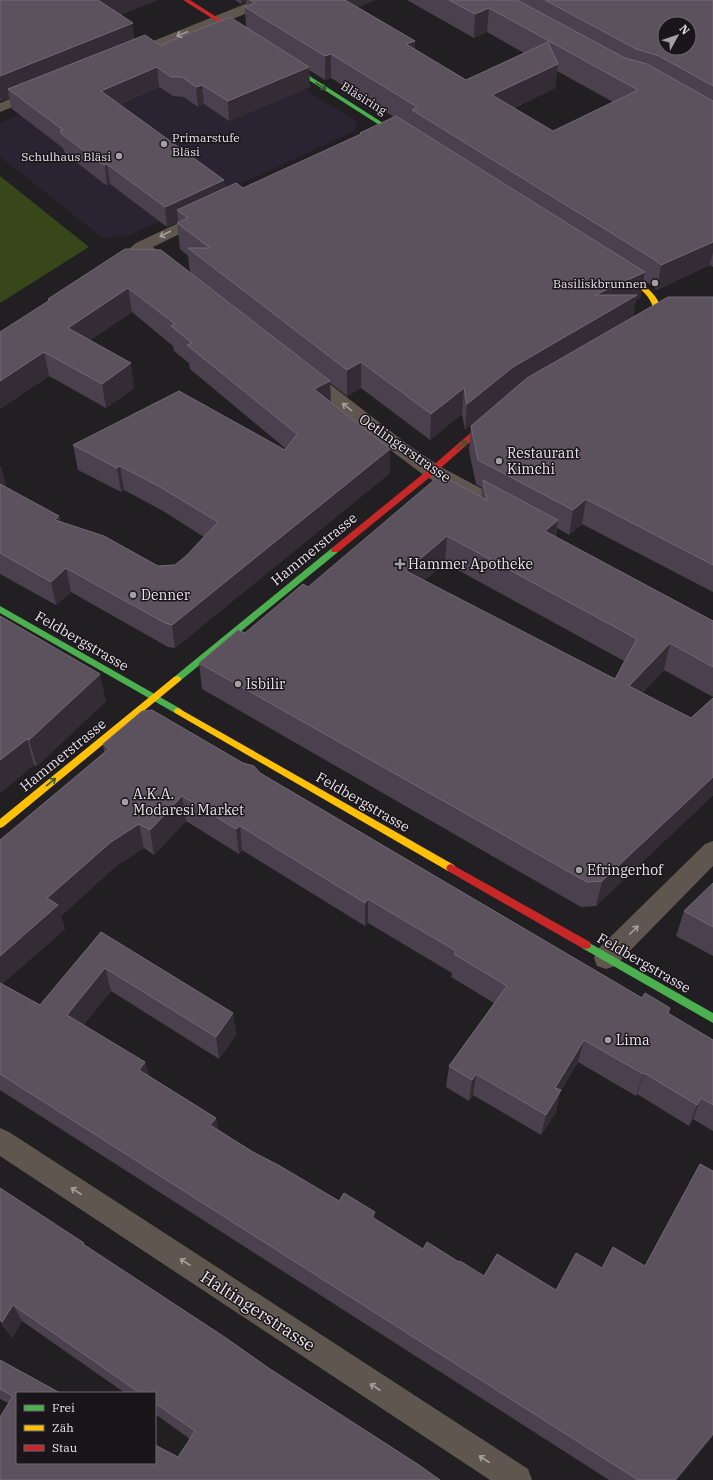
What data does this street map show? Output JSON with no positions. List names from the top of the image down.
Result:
{
  "streets": {
    "street": [
      "Bläsiring",
      "Oetlingerstrasse",
      "Hammerstrasse",
      "Feldbergstrasse",
      "Haltingerstrasse"
    ]
  },
  "crossings": [
    ["Oetlingerstrasse", "Hammerstrasse"],
    ["Hammerstrasse", "Feldbergstrasse"]
  ],
  "one_way": [
    "Bläsiring",
    "Oetlingerstrasse",
    "Hammerstrasse",
    "Haltingerstrasse"
  ],
  "places": {
    "other": [
      "Primarstufe Bläsi",
      "Schulhaus Bläsi",
      "Basiliskbrunnen",
      "Restaurant Kimchi",
      "Denner",
      "Isbilir",
      "A.K.A. Modaresi Market",
      "Efringerhof",
      "Lima"
    ],
    "health": ["Hammer Apotheke"]
  },
  "legend": ["Frei", "Zäh", "Stau"],
  "north": "top right"
}
